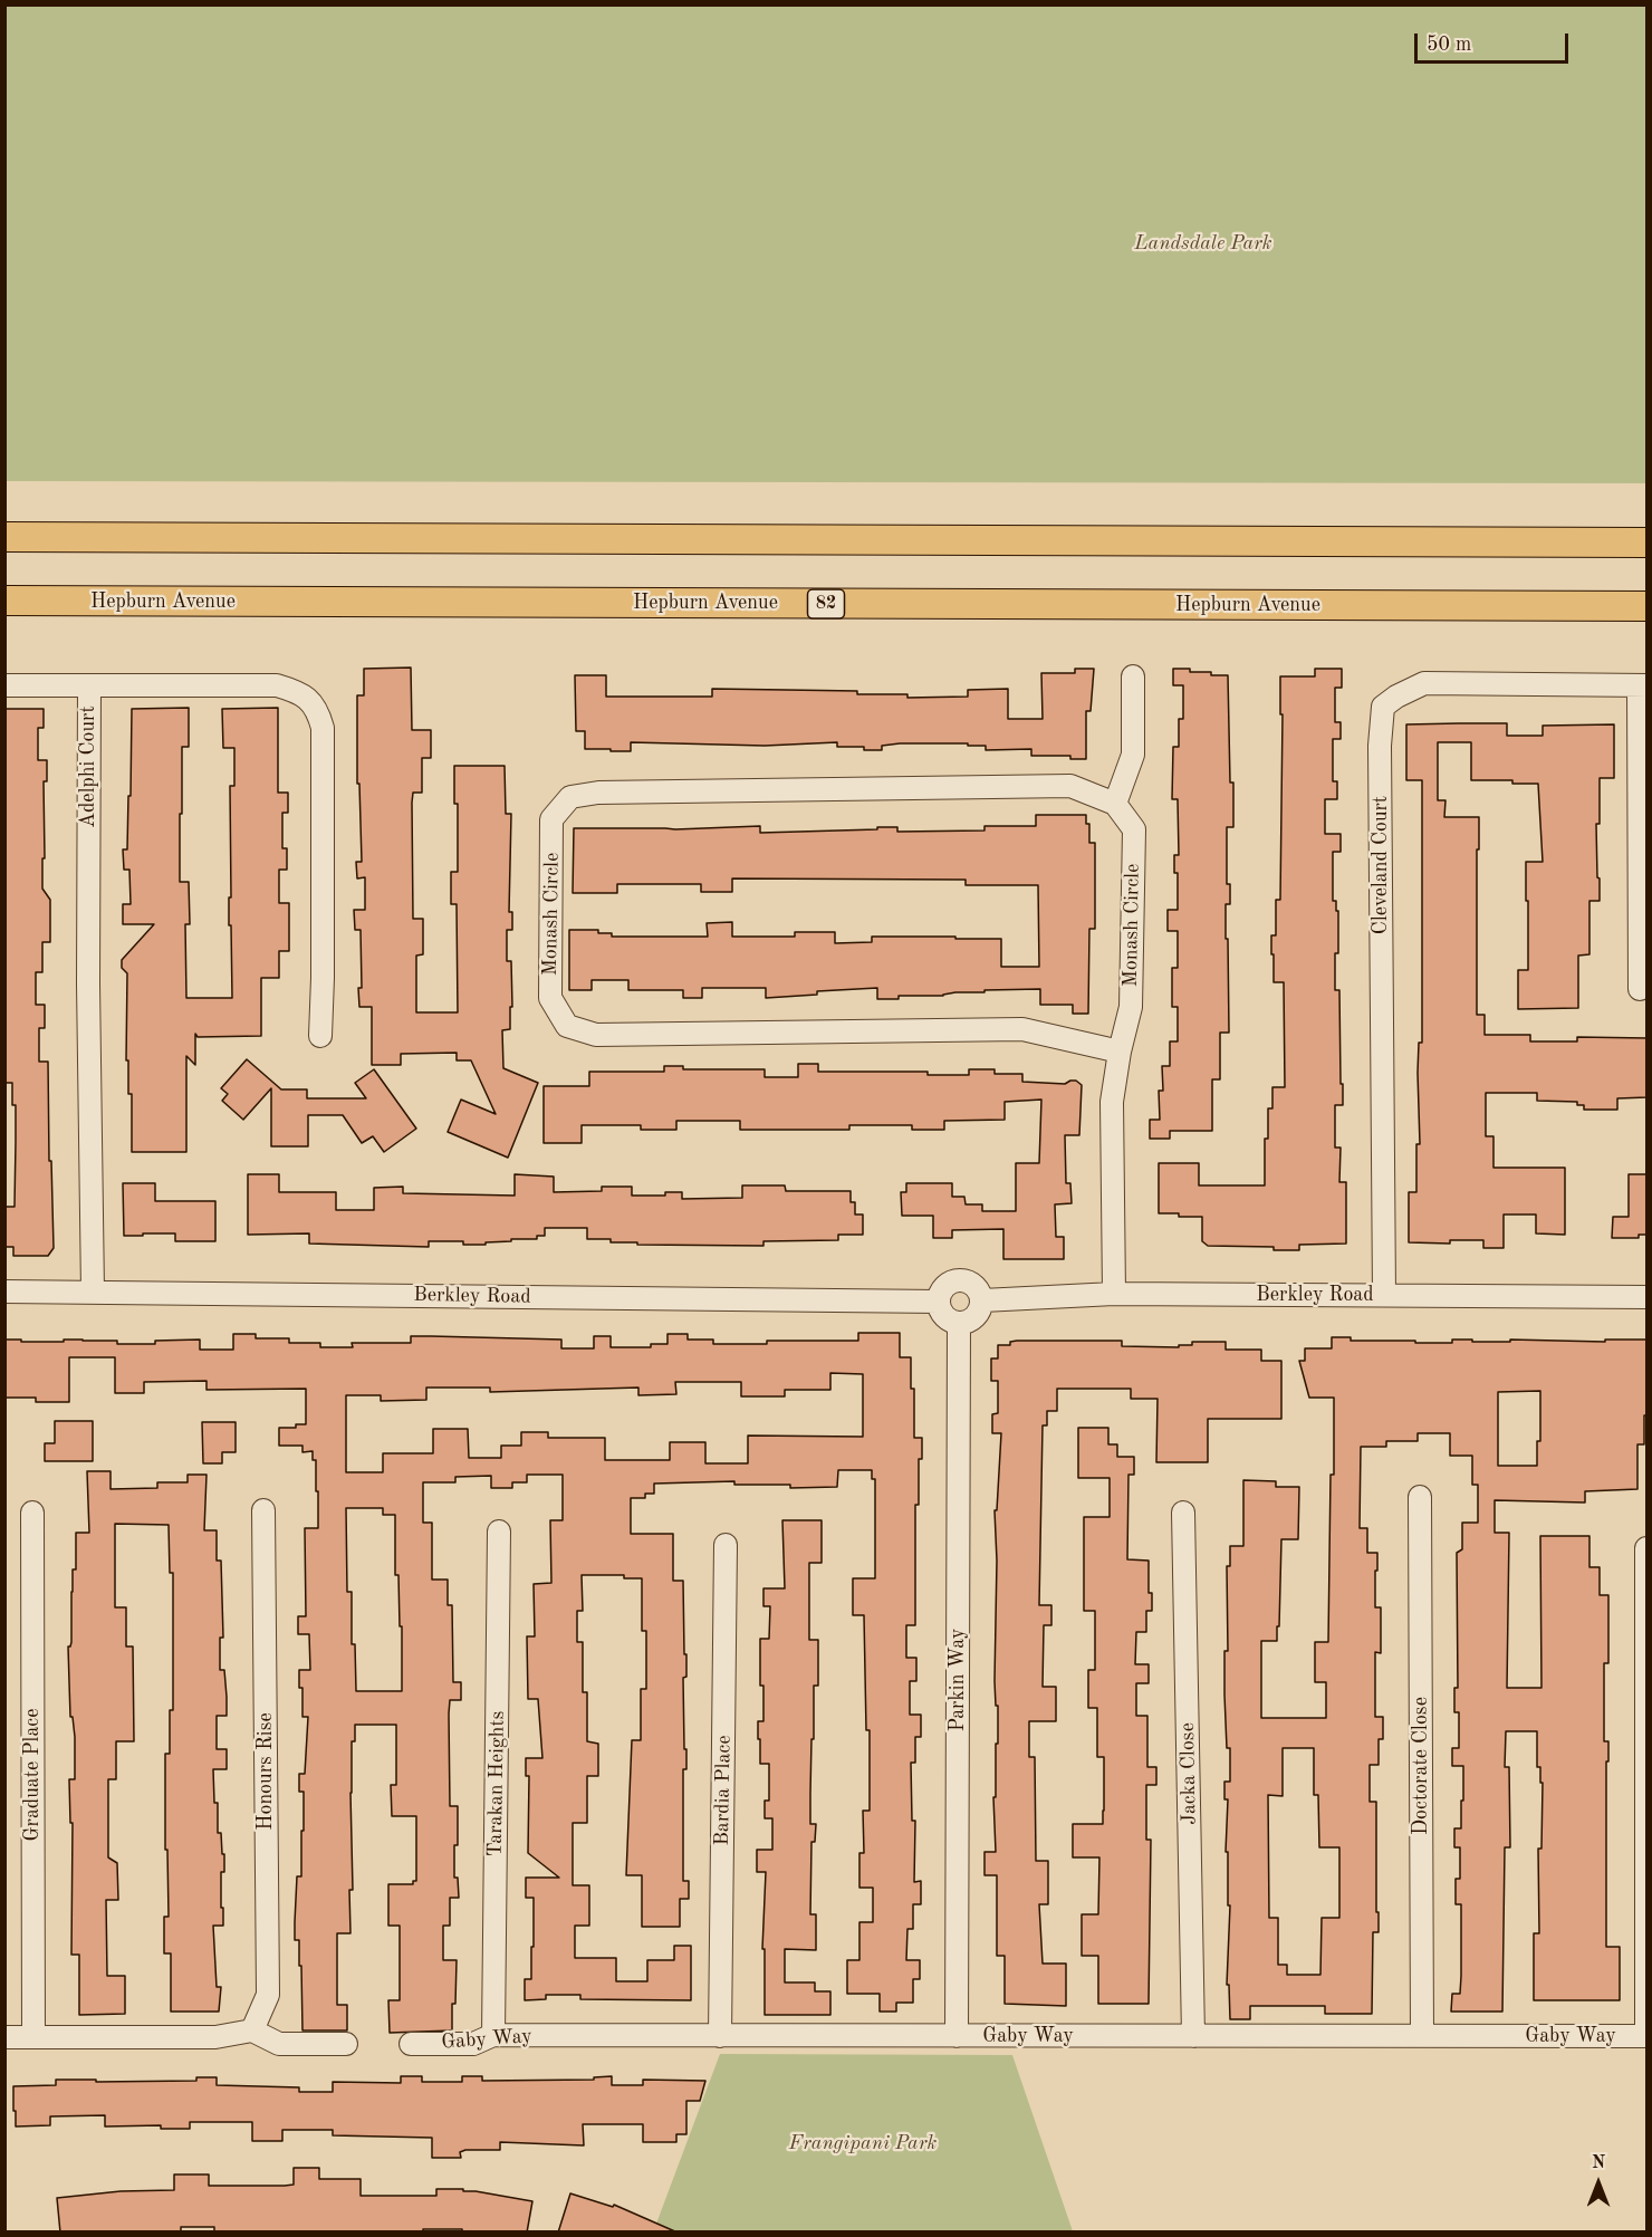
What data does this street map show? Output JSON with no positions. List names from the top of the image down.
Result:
{
  "streets": {
    "main road": ["Hepburn Avenue", "82"],
    "street": [
      "Adelphi Court",
      "Cleveland Court",
      "Monash Circle",
      "Berkley Road",
      "Parkin Way",
      "Doctorate Close",
      "Honours Rise",
      "Jacka Close",
      "Graduate Place",
      "Tarakan Heights",
      "Bardia Place",
      "Gaby Way"
    ]
  },
  "crossings": [
    ["Adelphi Court", "Berkley Road"],
    ["Cleveland Court", "Berkley Road"],
    ["Monash Circle", "Berkley Road"],
    ["Berkley Road", "Parkin Way"],
    ["Parkin Way", "Gaby Way"],
    ["Doctorate Close", "Gaby Way"],
    ["Jacka Close", "Gaby Way"],
    ["Tarakan Heights", "Gaby Way"],
    ["Bardia Place", "Gaby Way"]
  ],
  "parks": ["Landsdale Park", "Frangipani Park"],
  "scale_bar": "50 m",
  "north": "top"
}
